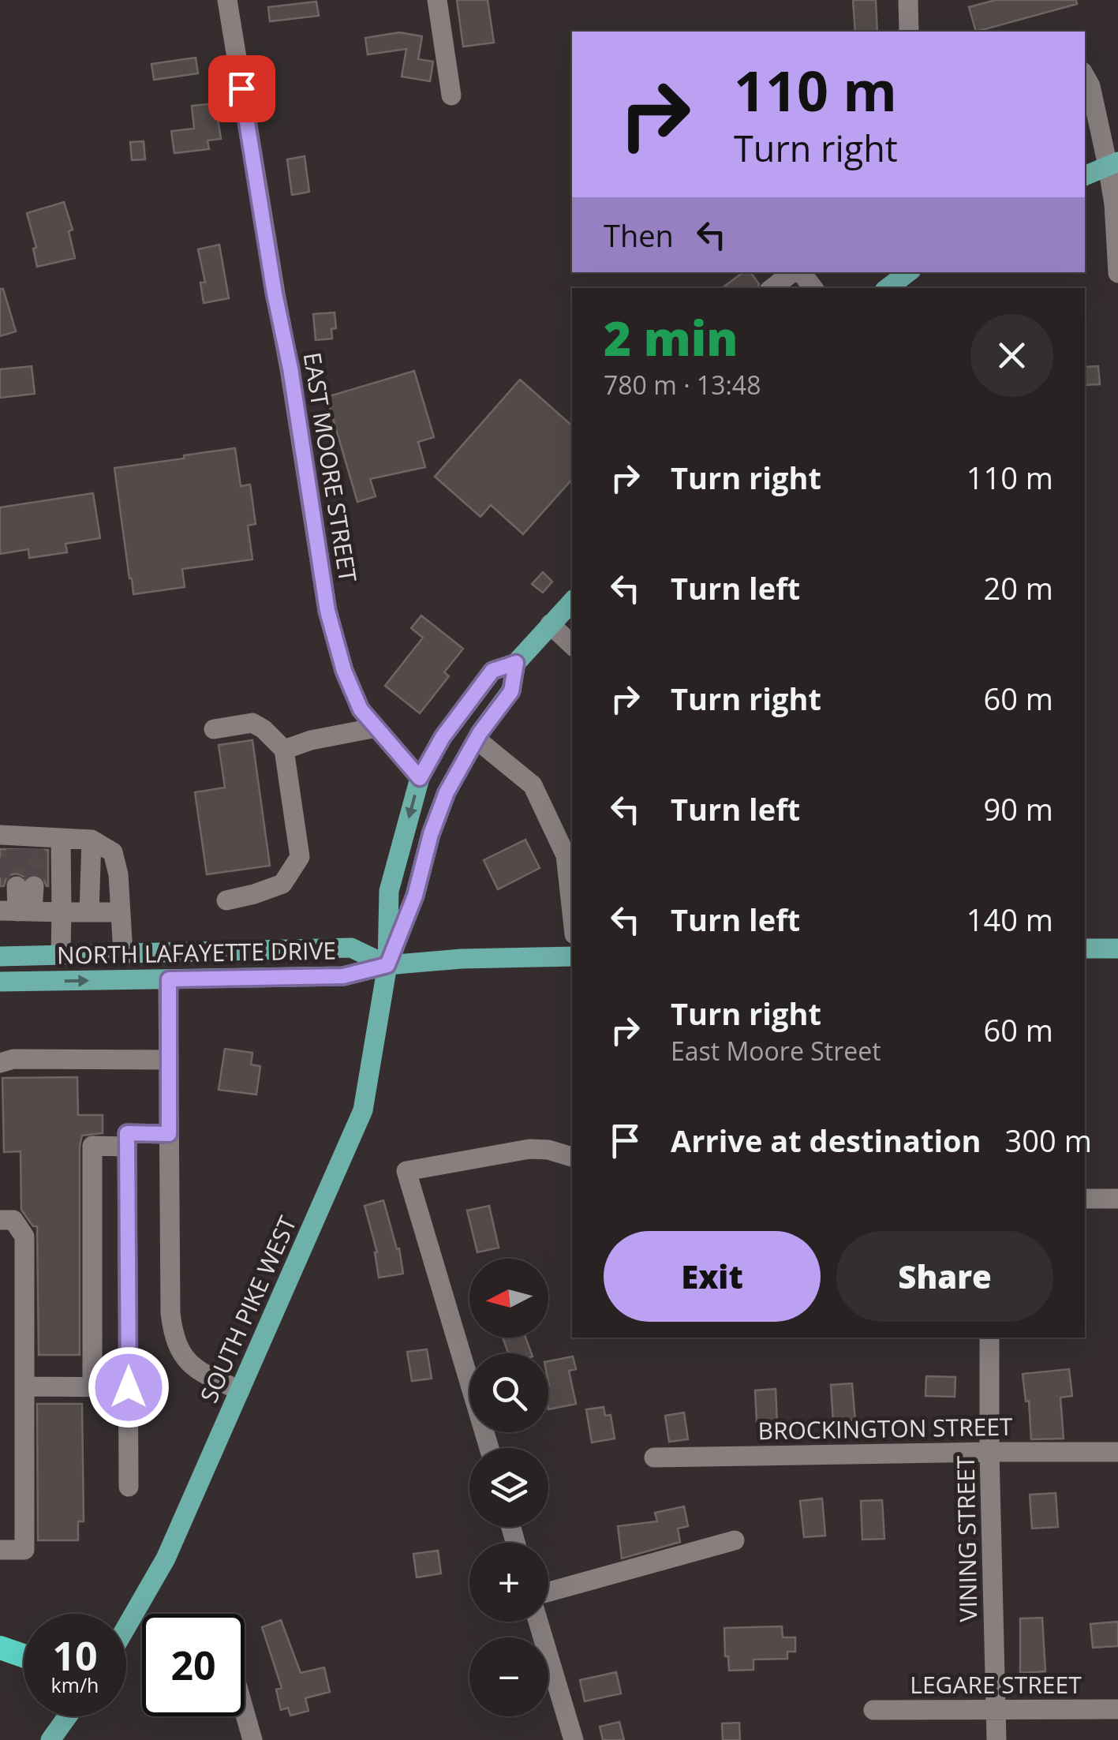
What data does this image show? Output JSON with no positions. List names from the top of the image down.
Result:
{
  "streets": {
    "main road": ["NORTH LAFAYETTE DRIVE", "SOUTH PIKE WEST"],
    "street": [
      "EAST MOORE STREET",
      "BROCKINGTON STREET",
      "VINING STREET",
      "LEGARE STREET"
    ]
  },
  "crossings": [
    ["NORTH LAFAYETTE DRIVE", "SOUTH PIKE WEST"],
    ["BROCKINGTON STREET", "VINING STREET"],
    ["VINING STREET", "LEGARE STREET"]
  ],
  "north": "left",
  "page": {
    "turn": ["110 m", "Turn right"],
    "then": "Then",
    "heading": ["2 min", "780 m · 13:48"],
    "list": [
      {
        "name": "Turn right",
        "value": "110 m"
      },
      {
        "name": "Turn left",
        "value": "20 m"
      },
      {
        "name": "Turn right",
        "value": "60 m"
      },
      {
        "name": "Turn left",
        "value": "90 m"
      },
      {
        "name": "Turn left",
        "value": "140 m"
      },
      {
        "name": "Turn right",
        "note": "East Moore Street",
        "value": "60 m"
      },
      {
        "name": "Arrive at destination",
        "value": "300 m"
      }
    ],
    "buttons": ["Exit", "Share"],
    "map_buttons": ["+", "−"],
    "speed": "10 km/h",
    "limit": "20"
  }
}
